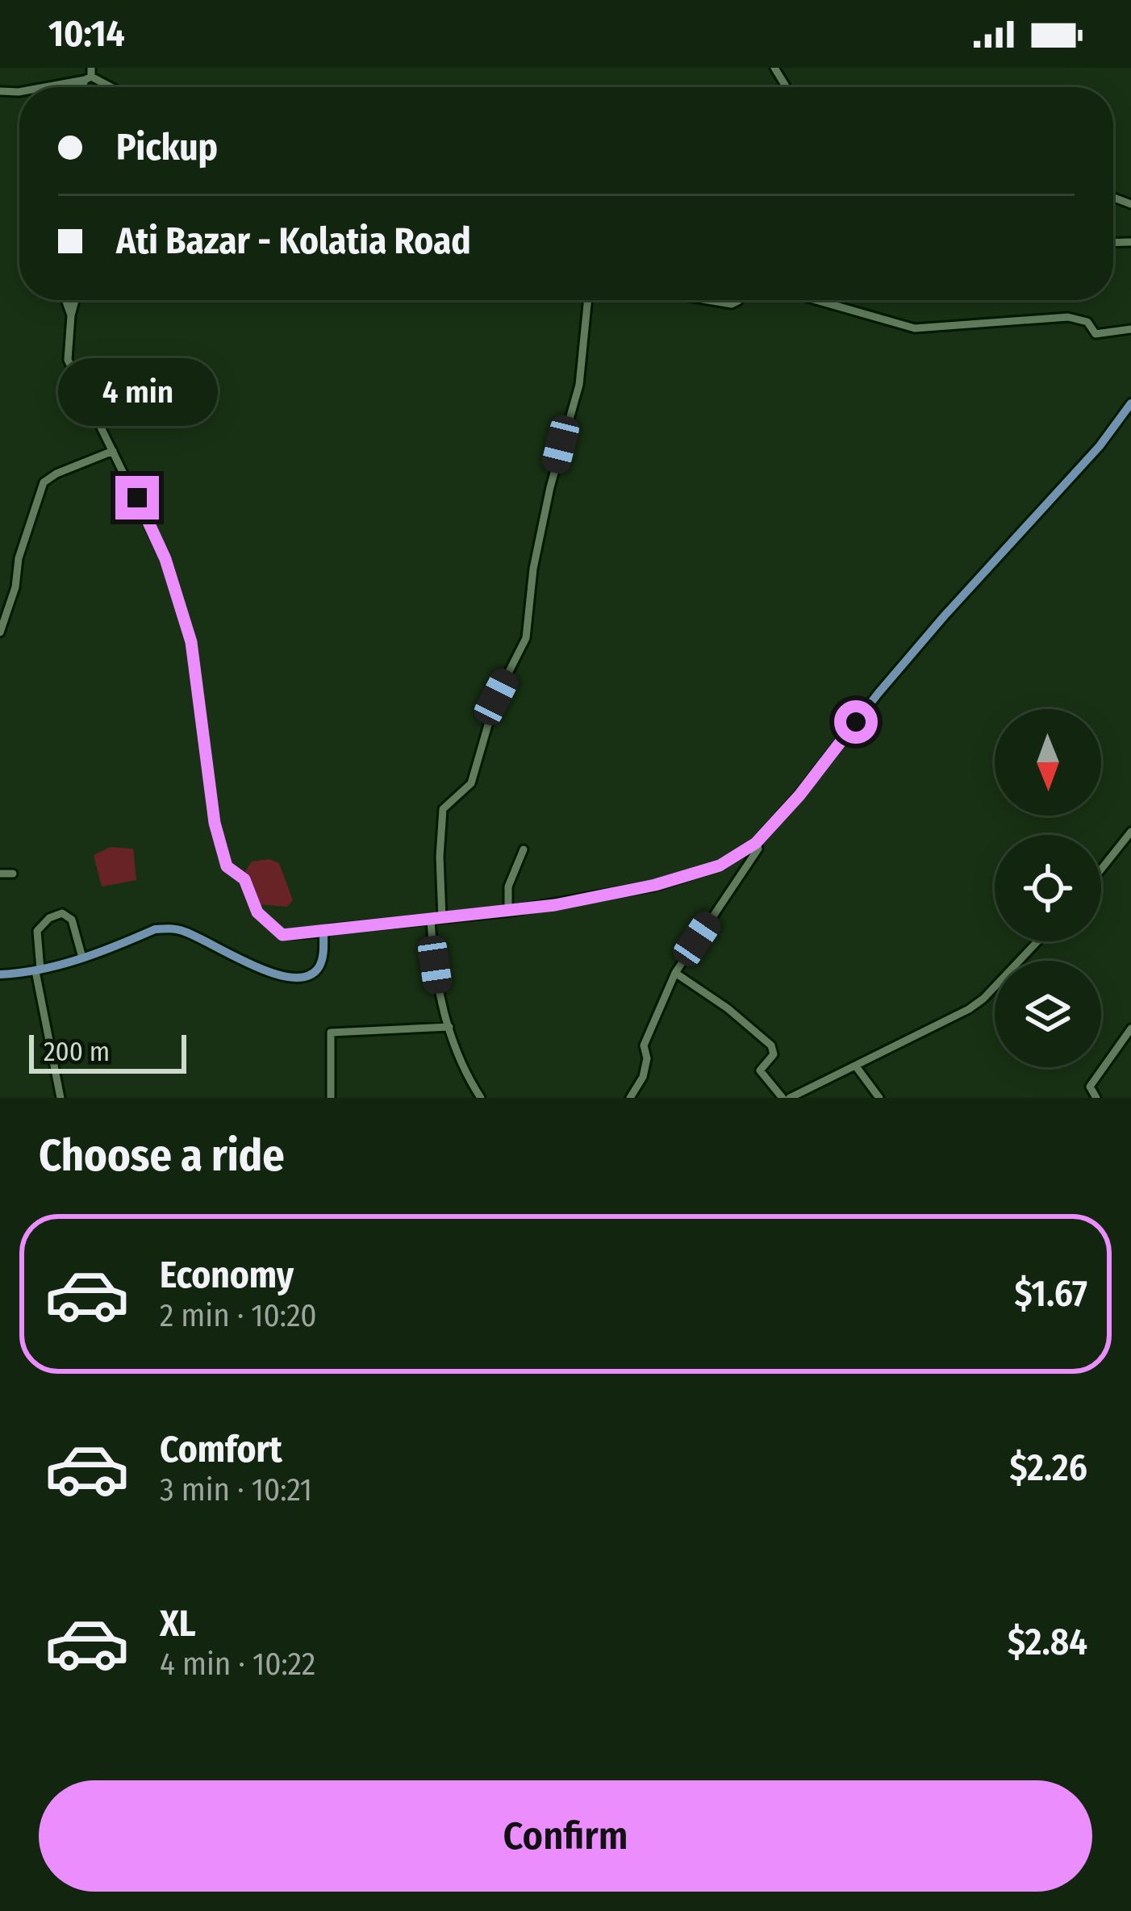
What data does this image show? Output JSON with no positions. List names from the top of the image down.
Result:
{
  "scale_bar": "200 m",
  "north": "bottom",
  "page": {
    "status": "10:14",
    "banner": ["Pickup", "Ati Bazar - Kolatia Road"],
    "bubble": "4 min",
    "scale": "200 m",
    "heading": "Choose a ride",
    "list": [
      {
        "name": "Economy",
        "note": "2 min · 10:20",
        "value": "$1.67"
      },
      {
        "name": "Comfort",
        "note": "3 min · 10:21",
        "value": "$2.26"
      },
      {
        "name": "XL",
        "note": "4 min · 10:22",
        "value": "$2.84"
      }
    ],
    "buttons": "Confirm"
  }
}
